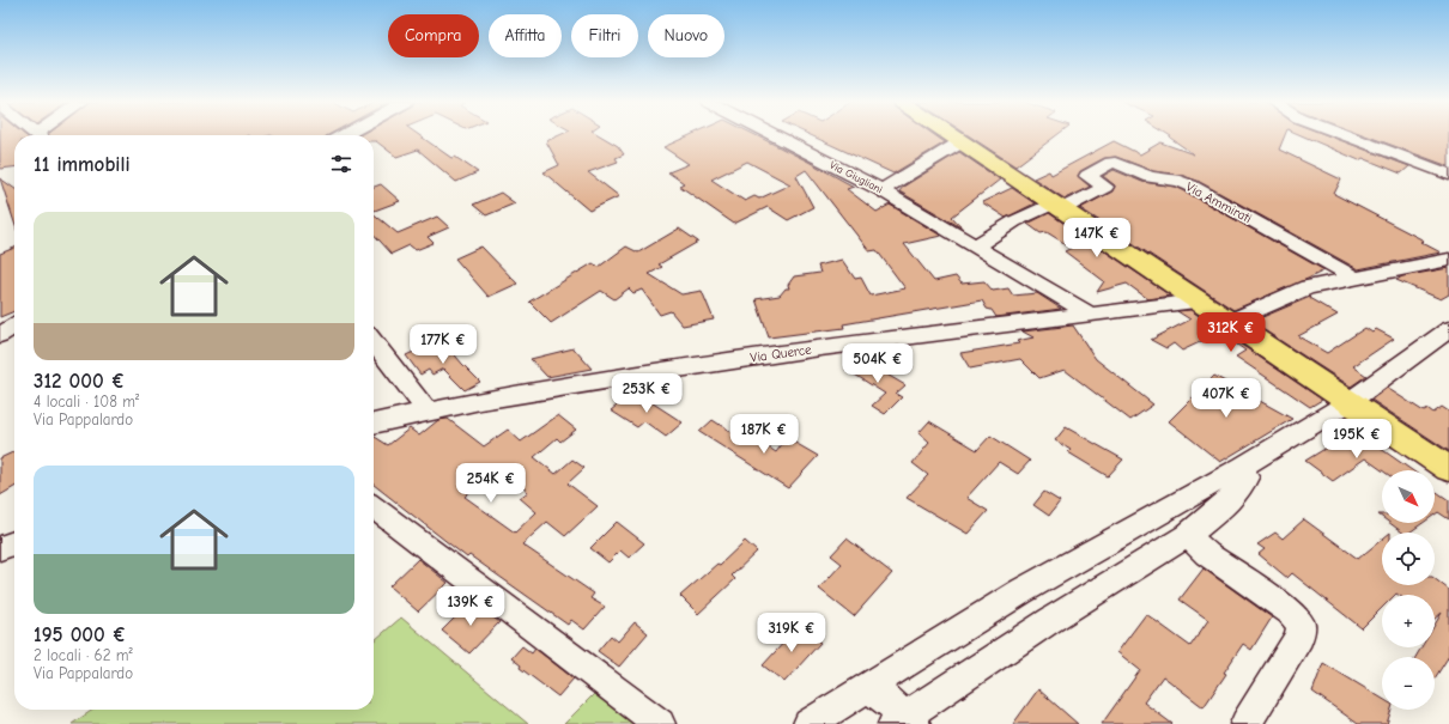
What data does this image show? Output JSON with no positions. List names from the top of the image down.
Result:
{
  "streets": {
    "street": ["Via Giugliani", "Via Ammirati", "Via Querce"]
  },
  "crossings": [
    ["Via Giugliani", "Via Querce"]
  ],
  "north": "bottom right",
  "page": {
    "chip": [
      "Compra",
      "Affitta",
      "Filtri",
      "Nuovo"
    ],
    "heading": "11 immobili",
    "list": [
      {
        "name": "312 000 €",
        "note": "4 locali · 108 m² · Via Pappalardo"
      },
      {
        "name": "195 000 €",
        "note": "2 locali · 62 m² · Via Pappalardo"
      }
    ],
    "price": [
      "147K €",
      "312K €",
      "177K €",
      "504K €",
      "253K €",
      "407K €",
      "187K €",
      "195K €",
      "254K €",
      "139K €",
      "319K €"
    ],
    "map_buttons": ["+", "−"]
  }
}
